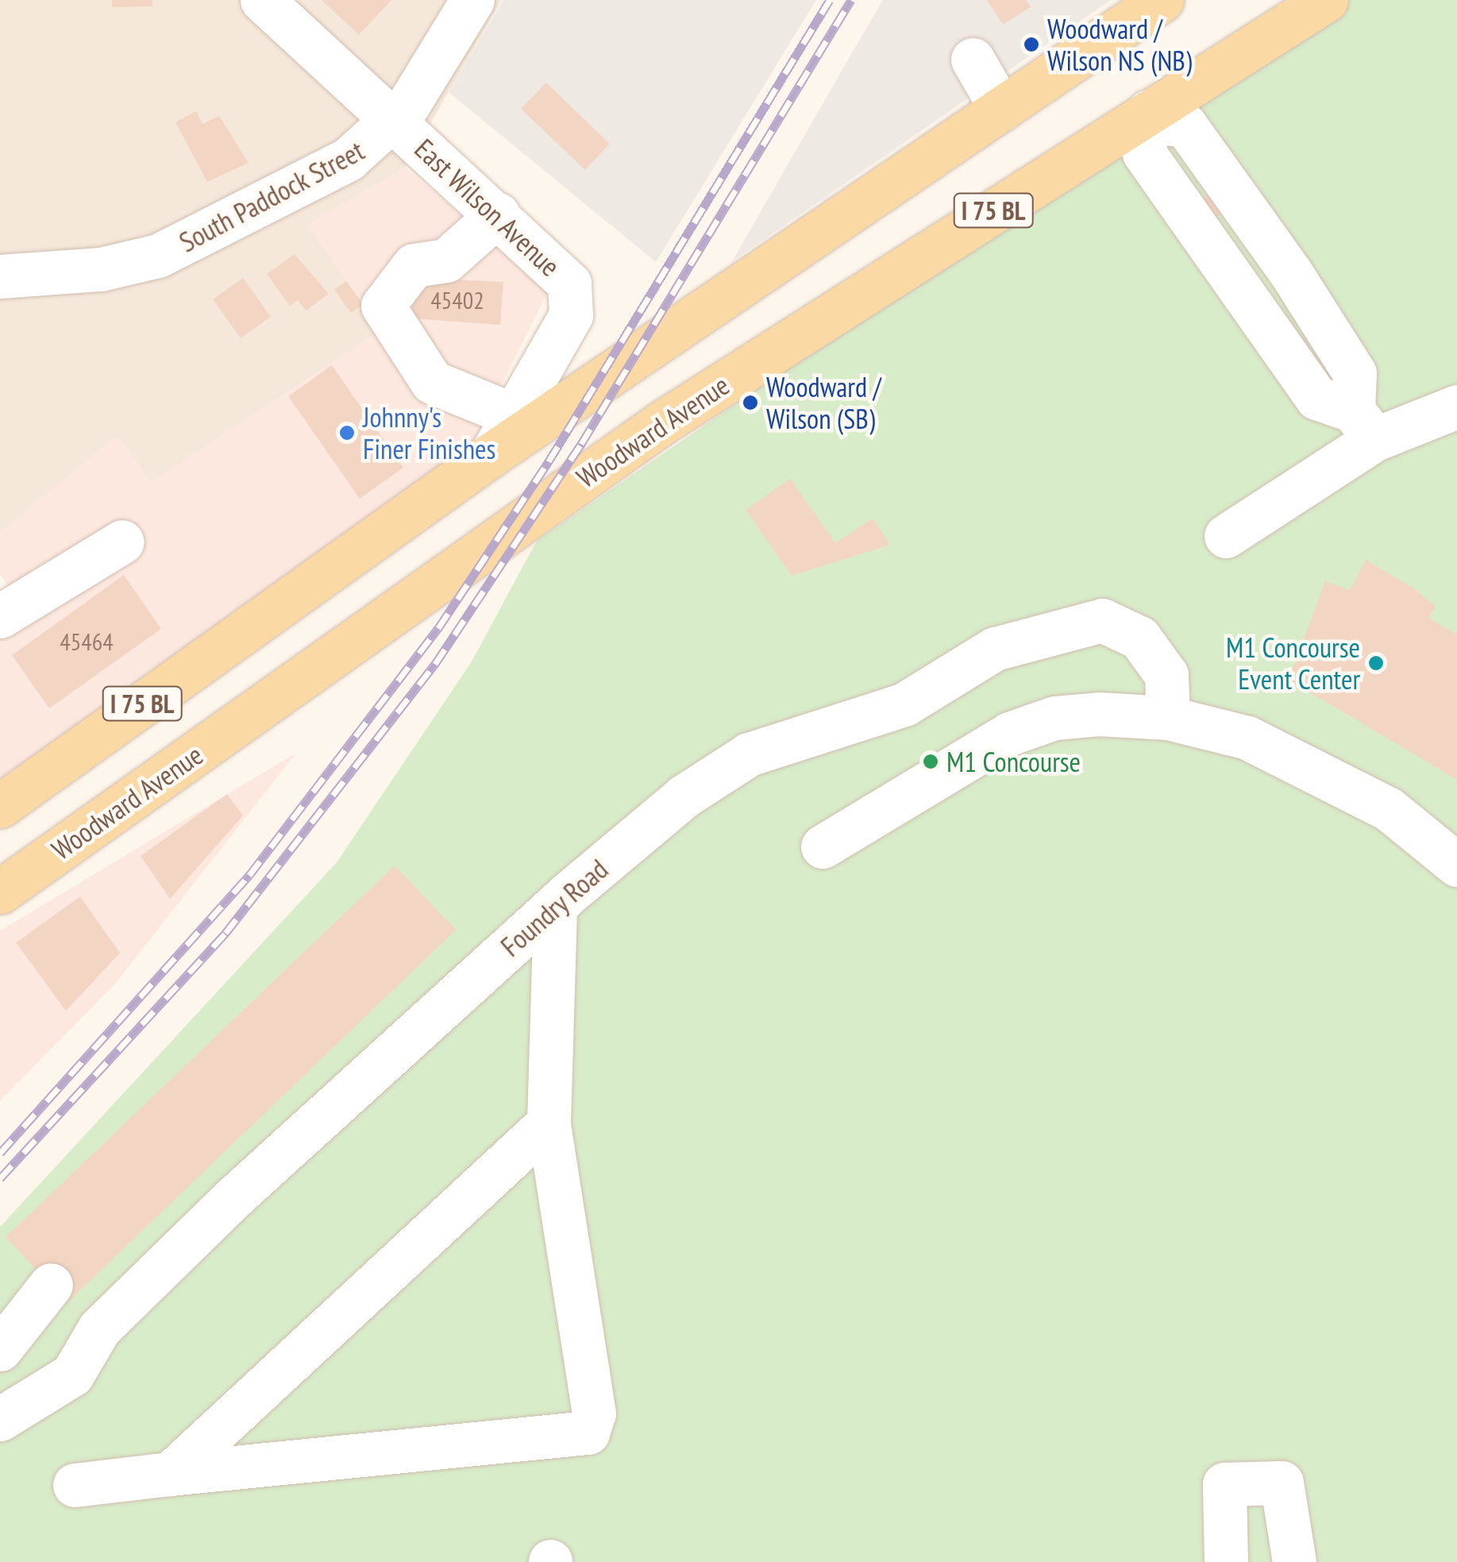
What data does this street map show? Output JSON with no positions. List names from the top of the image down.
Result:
{
  "streets": {
    "main road": ["I 75 BL", "Woodward Avenue"],
    "street": ["South Paddock Street", "East Wilson Avenue", "Foundry Road"]
  },
  "crossings": [
    ["South Paddock Street", "East Wilson Avenue"],
    ["East Wilson Avenue", "I 75 BL"]
  ],
  "places": [
    "Woodward / Wilson NS (NB)",
    "Woodward / Wilson (SB)",
    "Johnny's Finer Finishes",
    "M1 Concourse Event Center",
    "M1 Concourse"
  ],
  "house_numbers": ["45402", "45464"]
}
